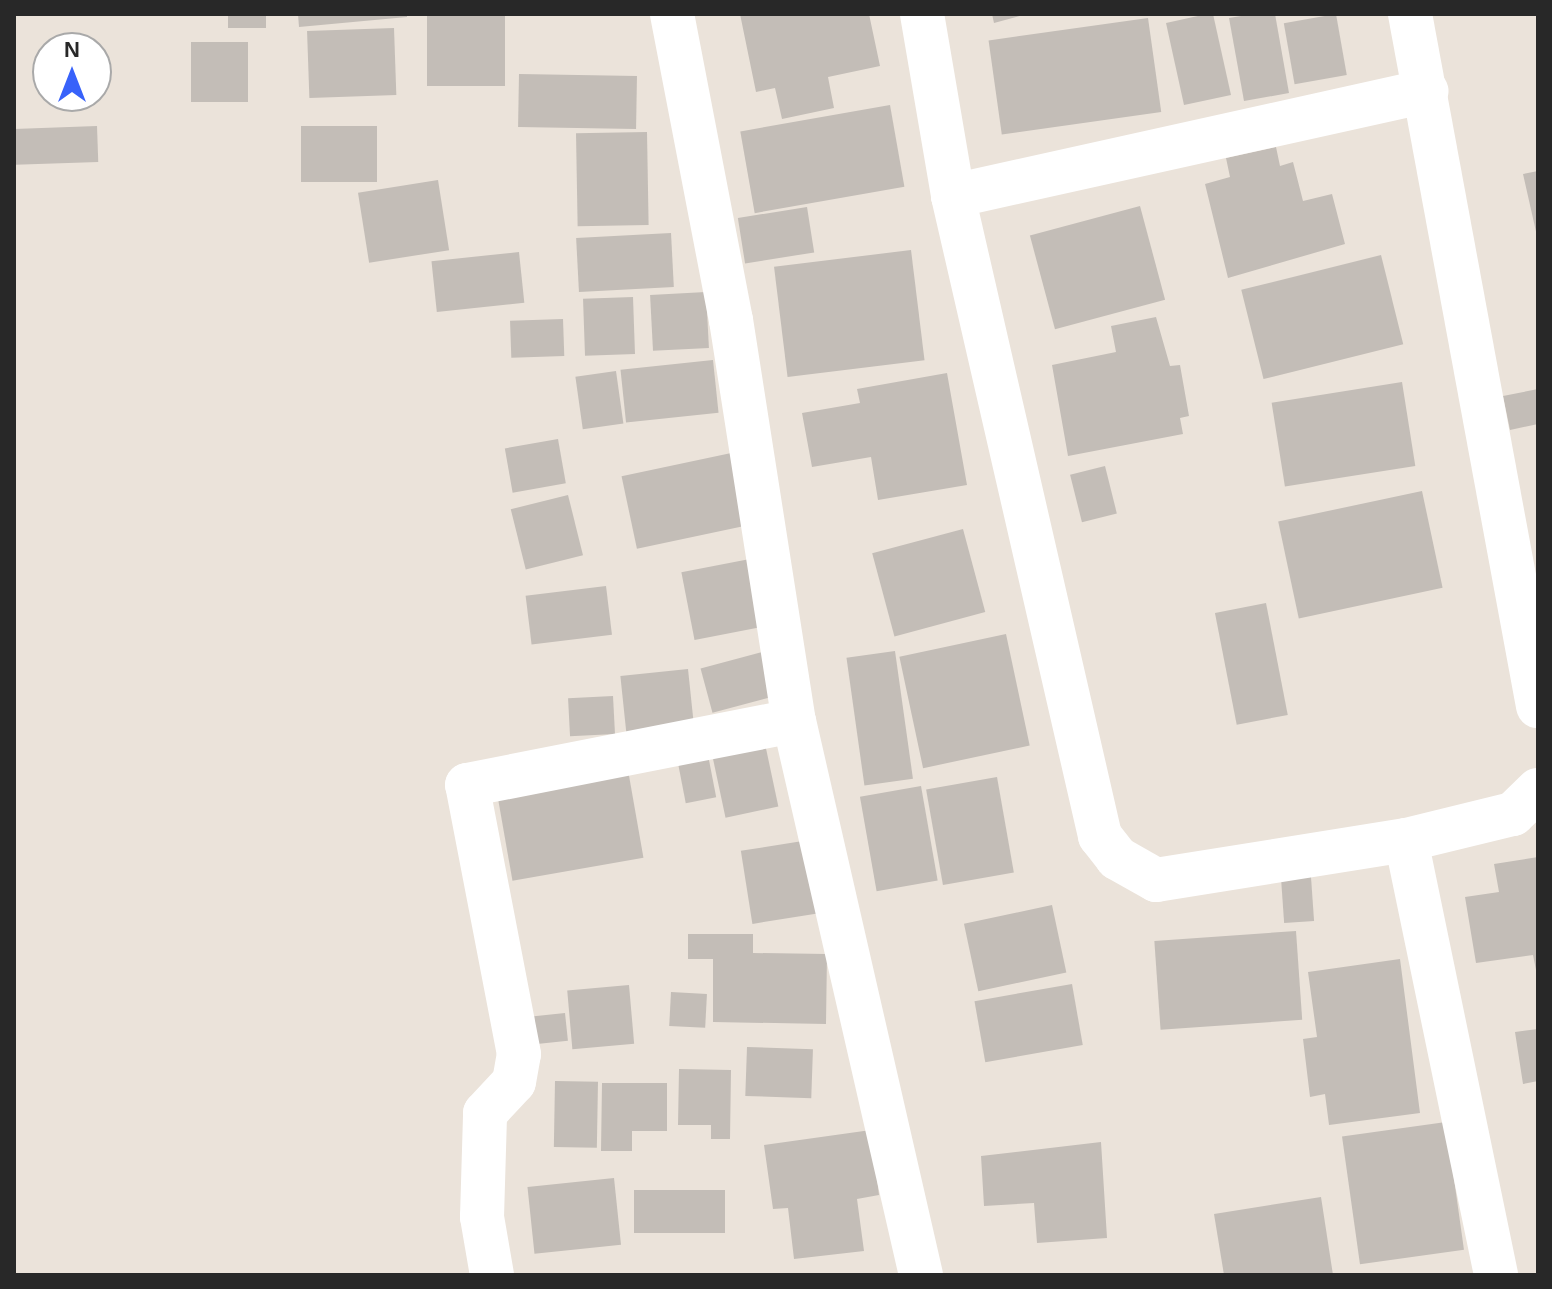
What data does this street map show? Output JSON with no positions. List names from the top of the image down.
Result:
{
  "north": "top"
}
